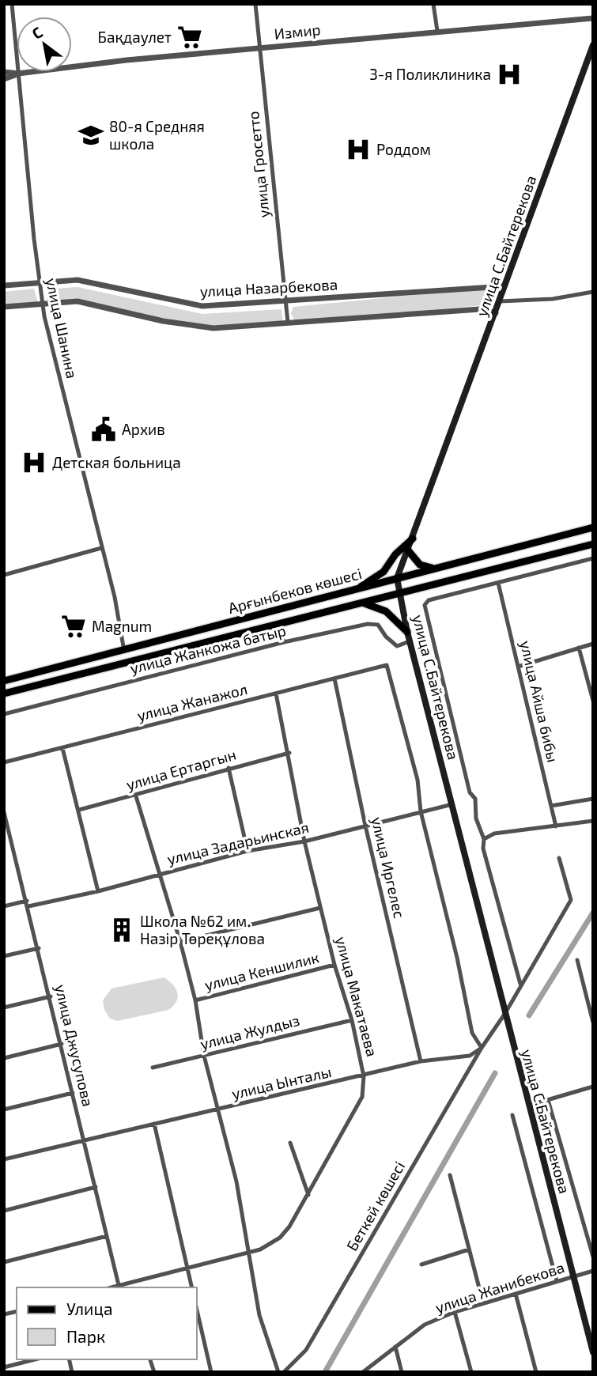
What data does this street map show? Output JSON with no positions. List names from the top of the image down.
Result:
{
  "streets": {
    "main road": ["улица С.Байтерекова", "Арғынбеков көшесі"],
    "street": [
      "Измир",
      "улица Гросетто",
      "улица Назарбекова",
      "улица Шанина",
      "улица Жанкожа батыр",
      "улица Айша бибы",
      "улица Жанажол",
      "улица Ертаргын",
      "улица Задарьинская",
      "улица Иргелес",
      "улица Кеншилик",
      "улица Макатаева",
      "улица Жулдыз",
      "улица Джусупова",
      "улица Ынталы",
      "Беткей көшесі",
      "улица Жанибекова"
    ]
  },
  "crossings": [
    ["Измир", "улица Гросетто"],
    ["Измир", "улица Шанина"],
    ["улица Гросетто", "улица Назарбекова"],
    ["улица С.Байтерекова", "улица Назарбекова"],
    ["улица С.Байтерекова", "Арғынбеков көшесі"],
    ["улица С.Байтерекова", "улица Жанкожа батыр"],
    ["улица С.Байтерекова", "улица Задарьинская"],
    ["улица С.Байтерекова", "Беткей көшесі"],
    ["улица С.Байтерекова", "улица Жанибекова"],
    ["улица Назарбекова", "улица Шанина"],
    ["улица Шанина", "Арғынбеков көшесі"],
    ["улица Жанажол", "улица Задарьинская"],
    ["улица Жанажол", "улица Иргелес"],
    ["улица Жанажол", "улица Макатаева"],
    ["улица Ертаргын", "улица Макатаева"],
    ["улица Задарьинская", "улица Иргелес"],
    ["улица Задарьинская", "улица Макатаева"],
    ["улица Задарьинская", "улица Джусупова"],
    ["улица Иргелес", "улица Ынталы"],
    ["улица Кеншилик", "улица Макатаева"],
    ["улица Макатаева", "улица Жулдыз"],
    ["улица Макатаева", "улица Джусупова"],
    ["улица Макатаева", "улица Ынталы"],
    ["улица Джусупова", "улица Ынталы"],
    ["улица Ынталы", "Беткей көшесі"]
  ],
  "places": {
    "supermarket": ["Бақдаулет", "Magnum"],
    "hospital": ["3-я Поликлиника", "Роддом", "Детская больница"],
    "school or university": ["80-я Средняя школа"],
    "public building": ["Архив"],
    "building": ["Школа №62 им. Назір Төреқұлова"]
  },
  "legend": ["Улица", "Парк"],
  "north": "top left"
}
